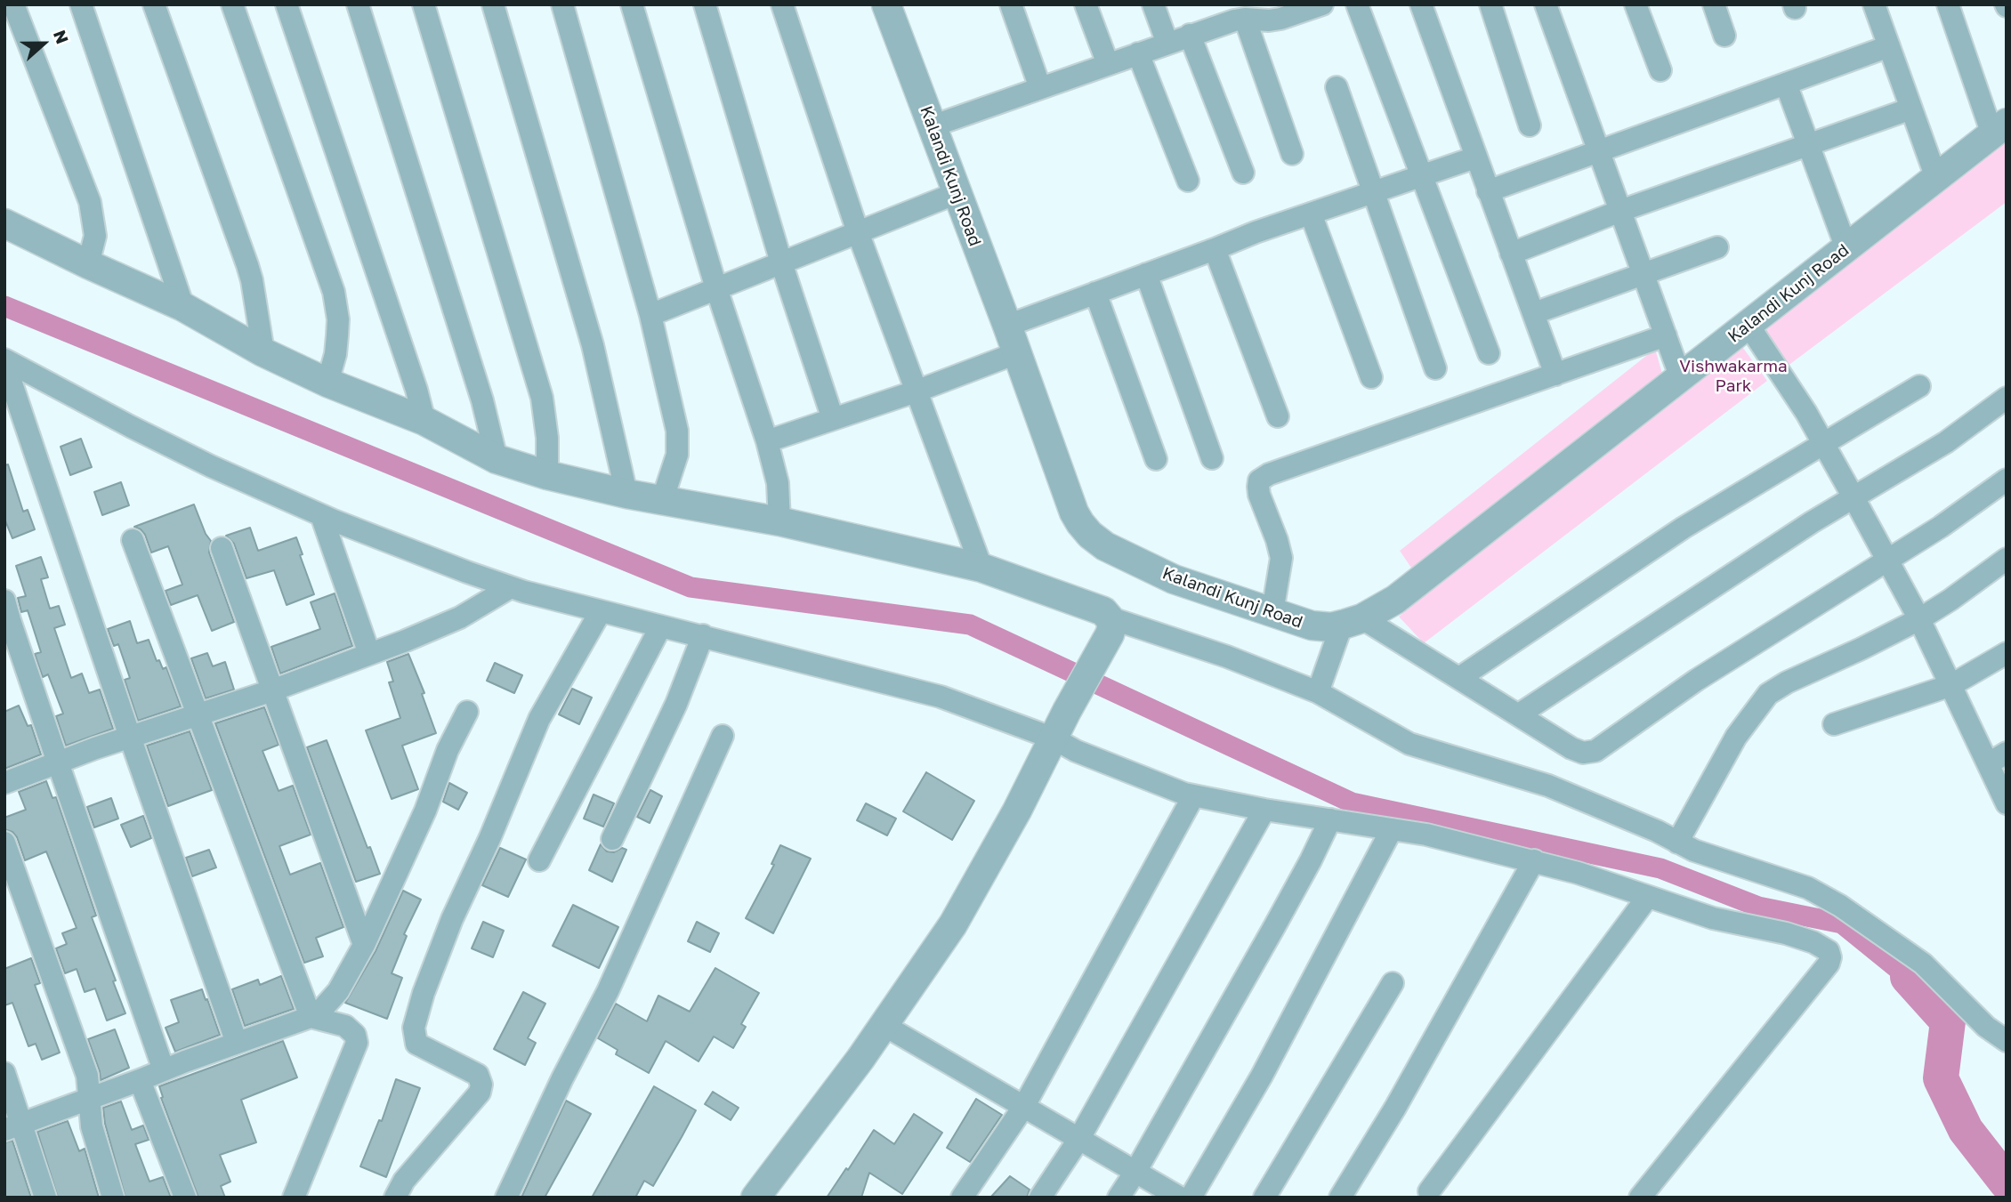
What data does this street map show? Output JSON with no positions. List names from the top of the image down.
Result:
{
  "streets": {
    "street": ["Kalandi Kunj Road"]
  },
  "parks": ["Vishwakarma Park"],
  "north": "right"
}
